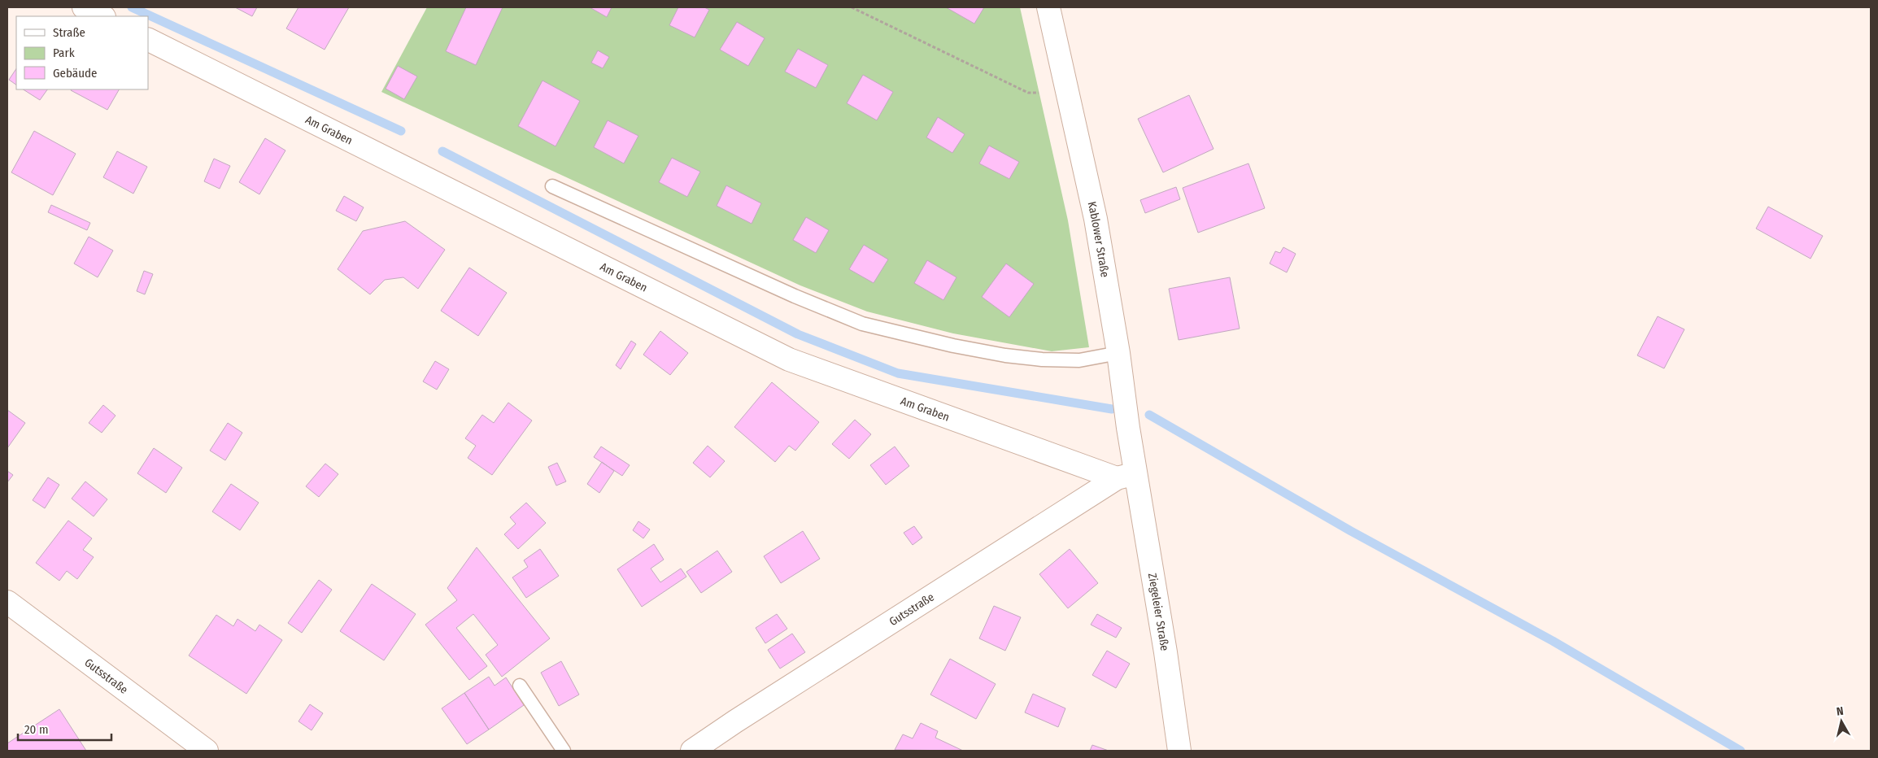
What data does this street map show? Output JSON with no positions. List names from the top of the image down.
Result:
{
  "streets": {
    "street": [
      "Am Graben",
      "Kablower Straße",
      "Gutsstraße",
      "Ziegeleier Straße"
    ]
  },
  "crossings": [
    ["Am Graben", "Kablower Straße"],
    ["Am Graben", "Gutsstraße"],
    ["Am Graben", "Ziegeleier Straße"],
    ["Kablower Straße", "Gutsstraße"],
    ["Kablower Straße", "Ziegeleier Straße"],
    ["Gutsstraße", "Ziegeleier Straße"]
  ],
  "legend": ["Straße", "Park", "Gebäude"],
  "scale_bar": "20 m",
  "north": "top"
}
